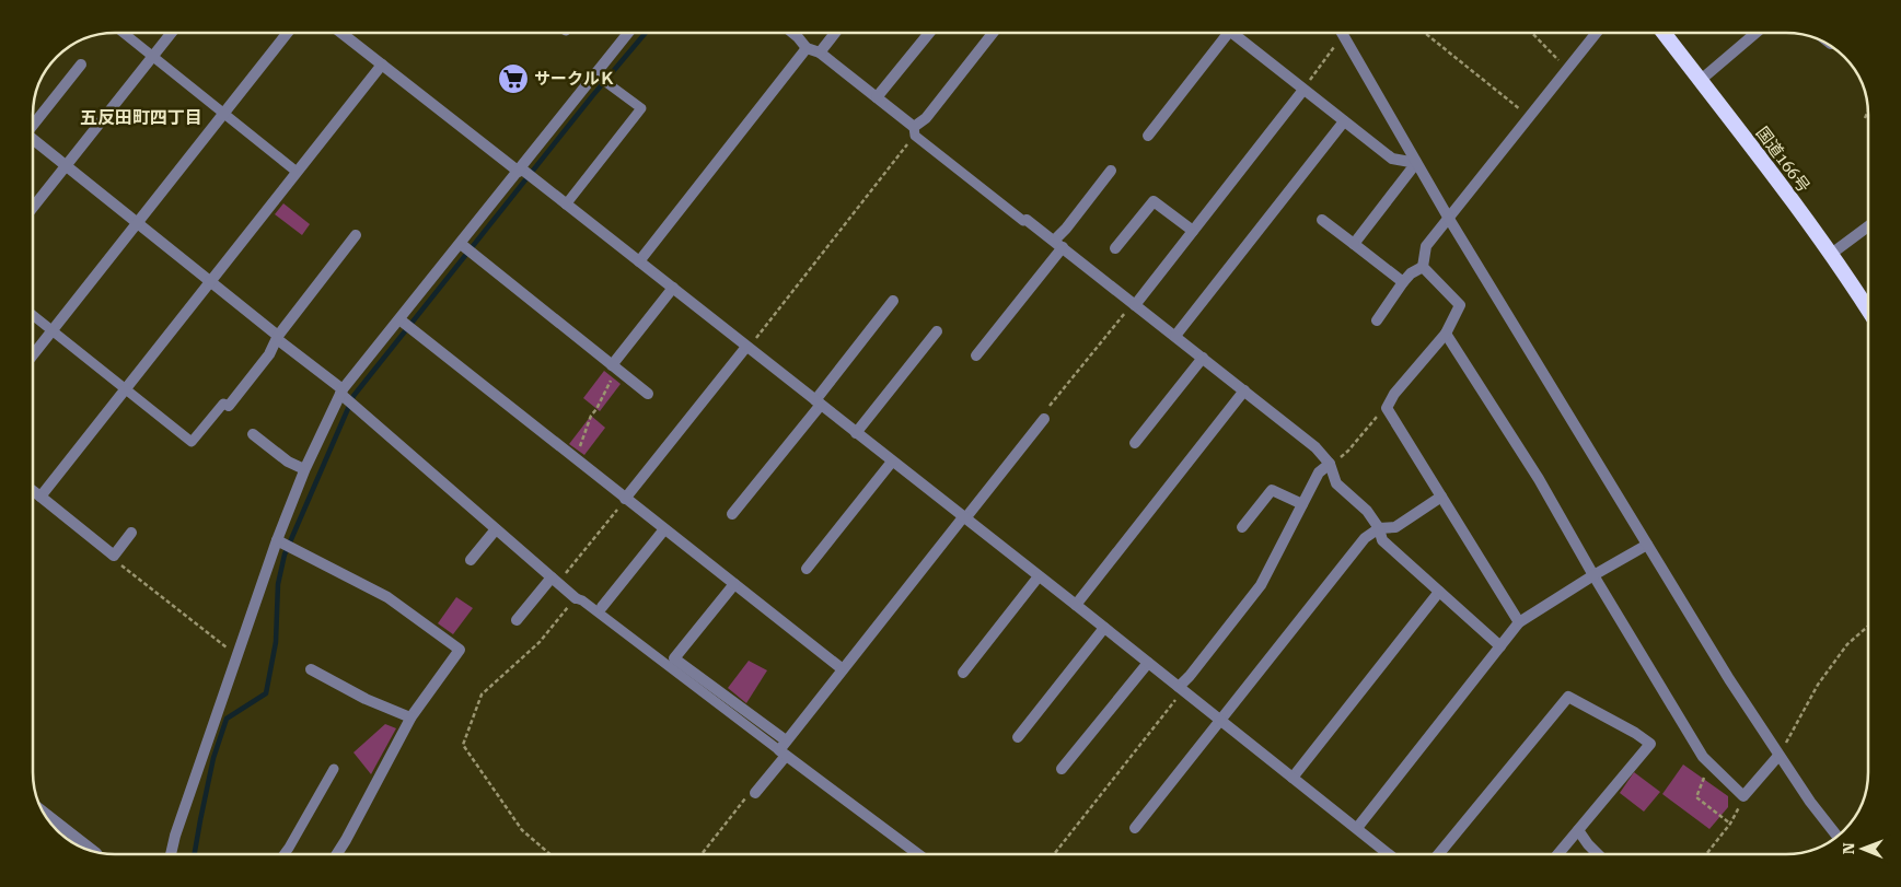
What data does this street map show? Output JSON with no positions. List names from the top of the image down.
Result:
{
  "streets": {
    "highway": ["国道166号"]
  },
  "districts": ["五反田町四丁目"],
  "places": {
    "supermarket": ["サークルＫ"]
  },
  "north": "left"
}
